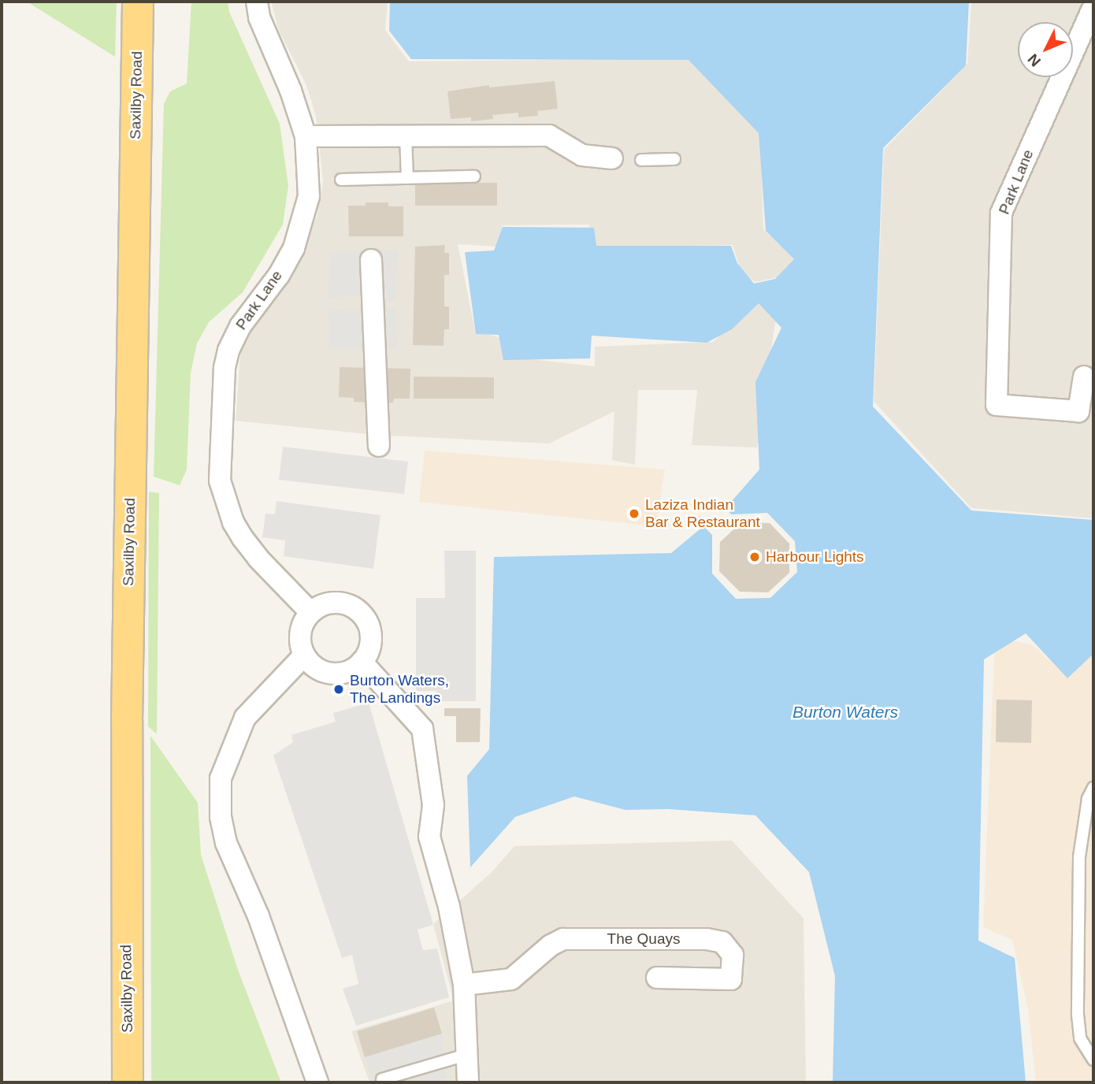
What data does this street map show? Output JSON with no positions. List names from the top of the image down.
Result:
{
  "streets": {
    "highway": ["Saxilby Road"],
    "street": ["Park Lane", "The Quays"]
  },
  "water": ["Burton Waters"],
  "places": ["Laziza Indian Bar & Restaurant", "Harbour Lights", "Burton Waters, The Landings"],
  "north": "bottom left"
}
